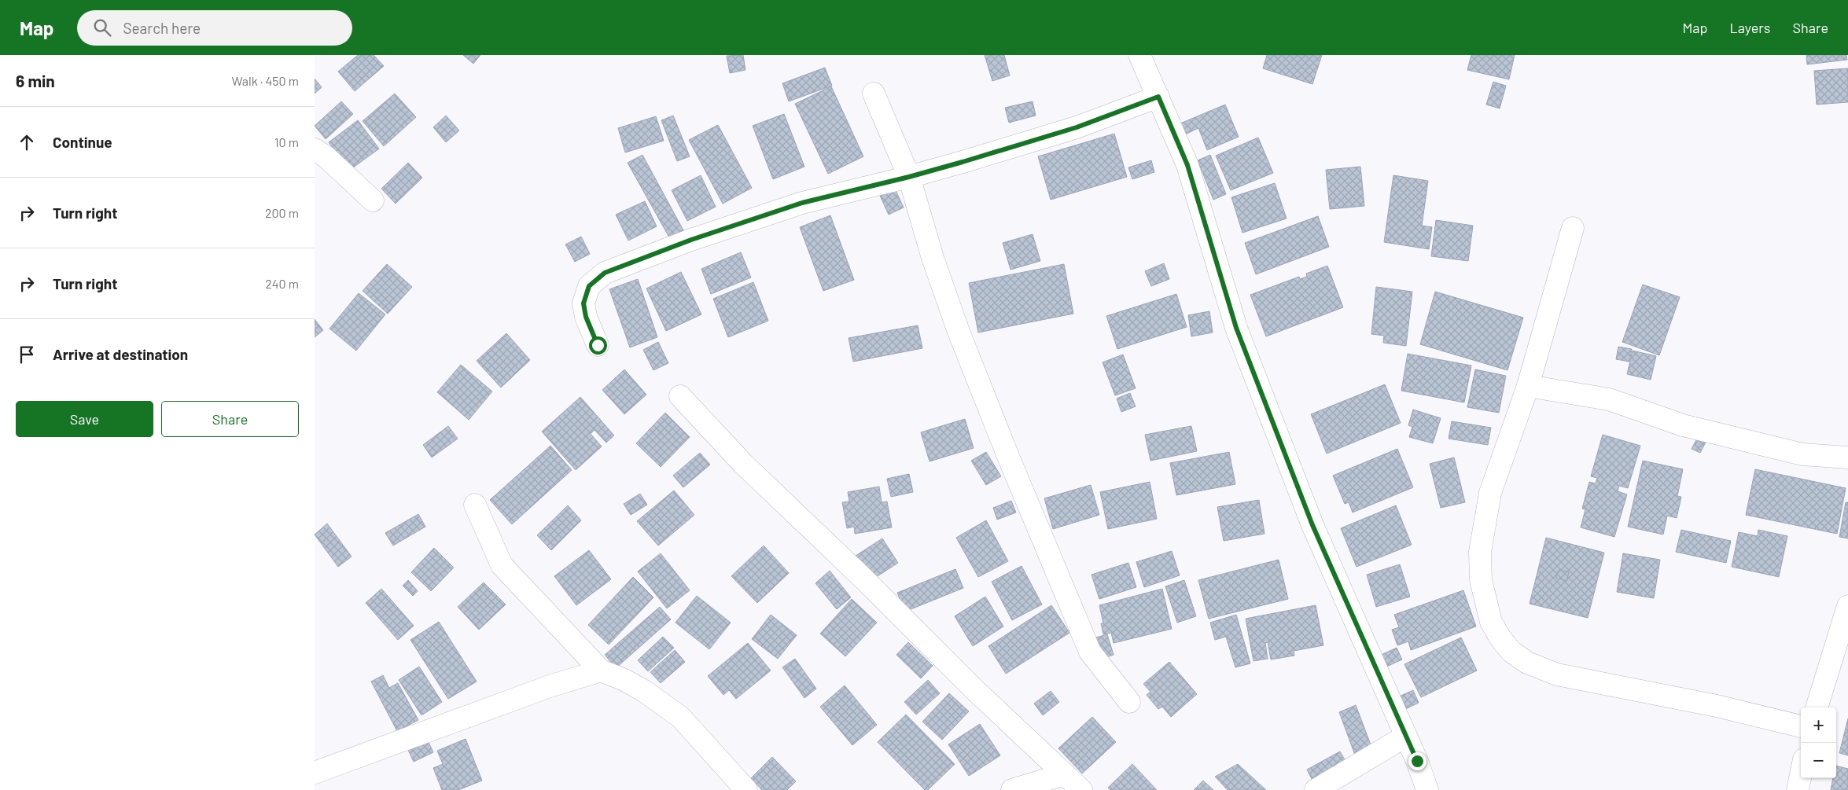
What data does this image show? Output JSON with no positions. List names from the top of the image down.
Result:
{
  "page": {
    "header": "Map",
    "search": "Search here",
    "nav": ["Map", "Layers", "Share"],
    "heading": ["6 min", "Walk · 450 m"],
    "list": [
      ["Continue", "10 m"],
      ["Turn right", "200 m"],
      ["Turn right", "240 m"],
      "Arrive at destination"
    ],
    "buttons": ["Save", "Share"],
    "map_buttons": ["+", "−"]
  }
}
